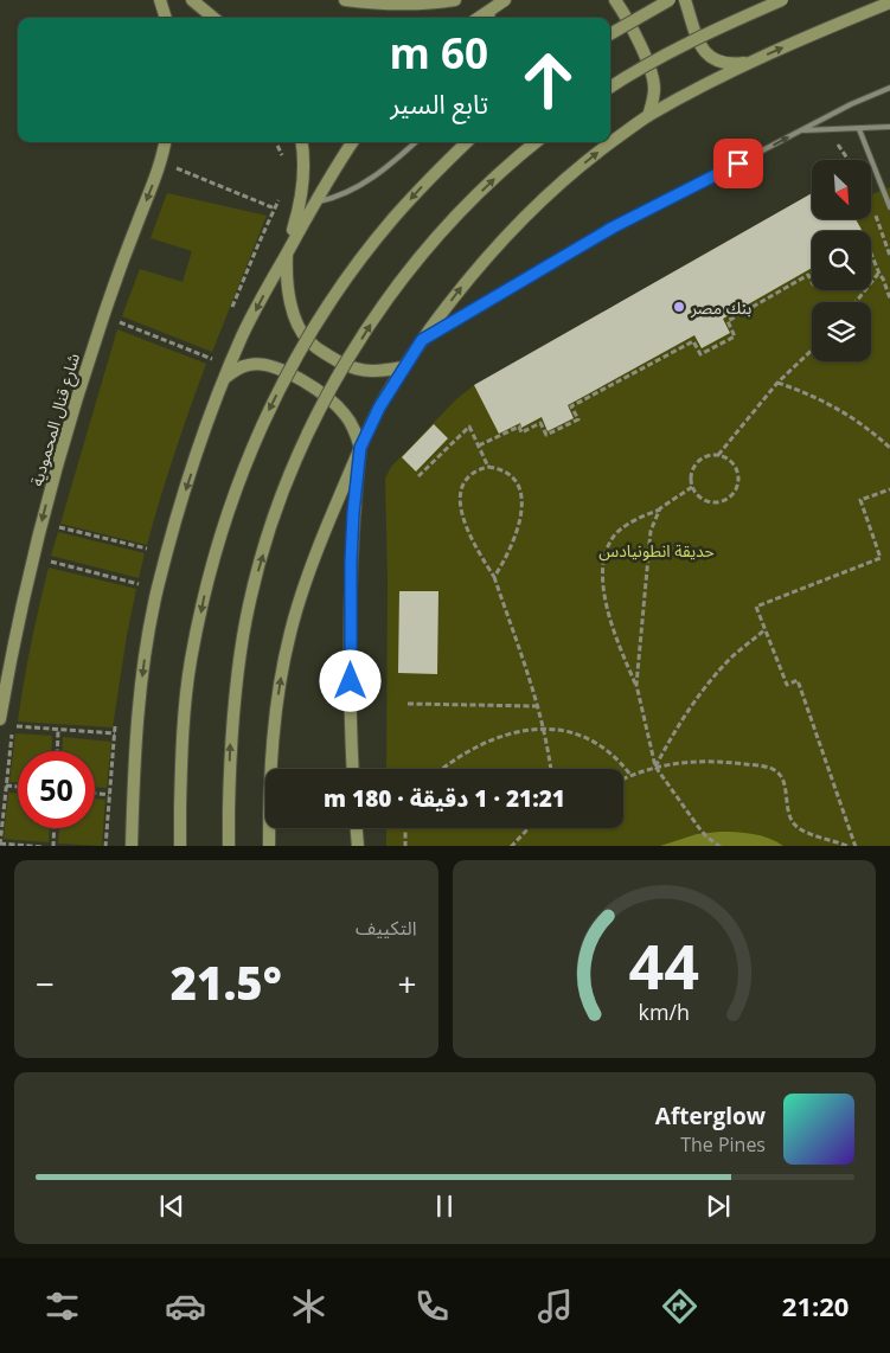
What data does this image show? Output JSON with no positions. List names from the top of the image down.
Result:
{
  "streets": {
    "main road": ["شارع قنال المحمودية"]
  },
  "one_way": ["شارع قنال المحمودية"],
  "parks": ["حديقة انطونيادس"],
  "places": ["بنك مصر"],
  "north": "bottom right",
  "page": {
    "turn": ["60 m", "تابع السير"],
    "limit": "50",
    "trip": "21:21 · 1 دقيقة · 180 m",
    "tile": "التكييف",
    "heat": ["−", "21.5°", "+"],
    "song": ["Afterglow", "The Pines"],
    "tabs": "21:20",
    "gauge": ["44", "km/h"]
  }
}
